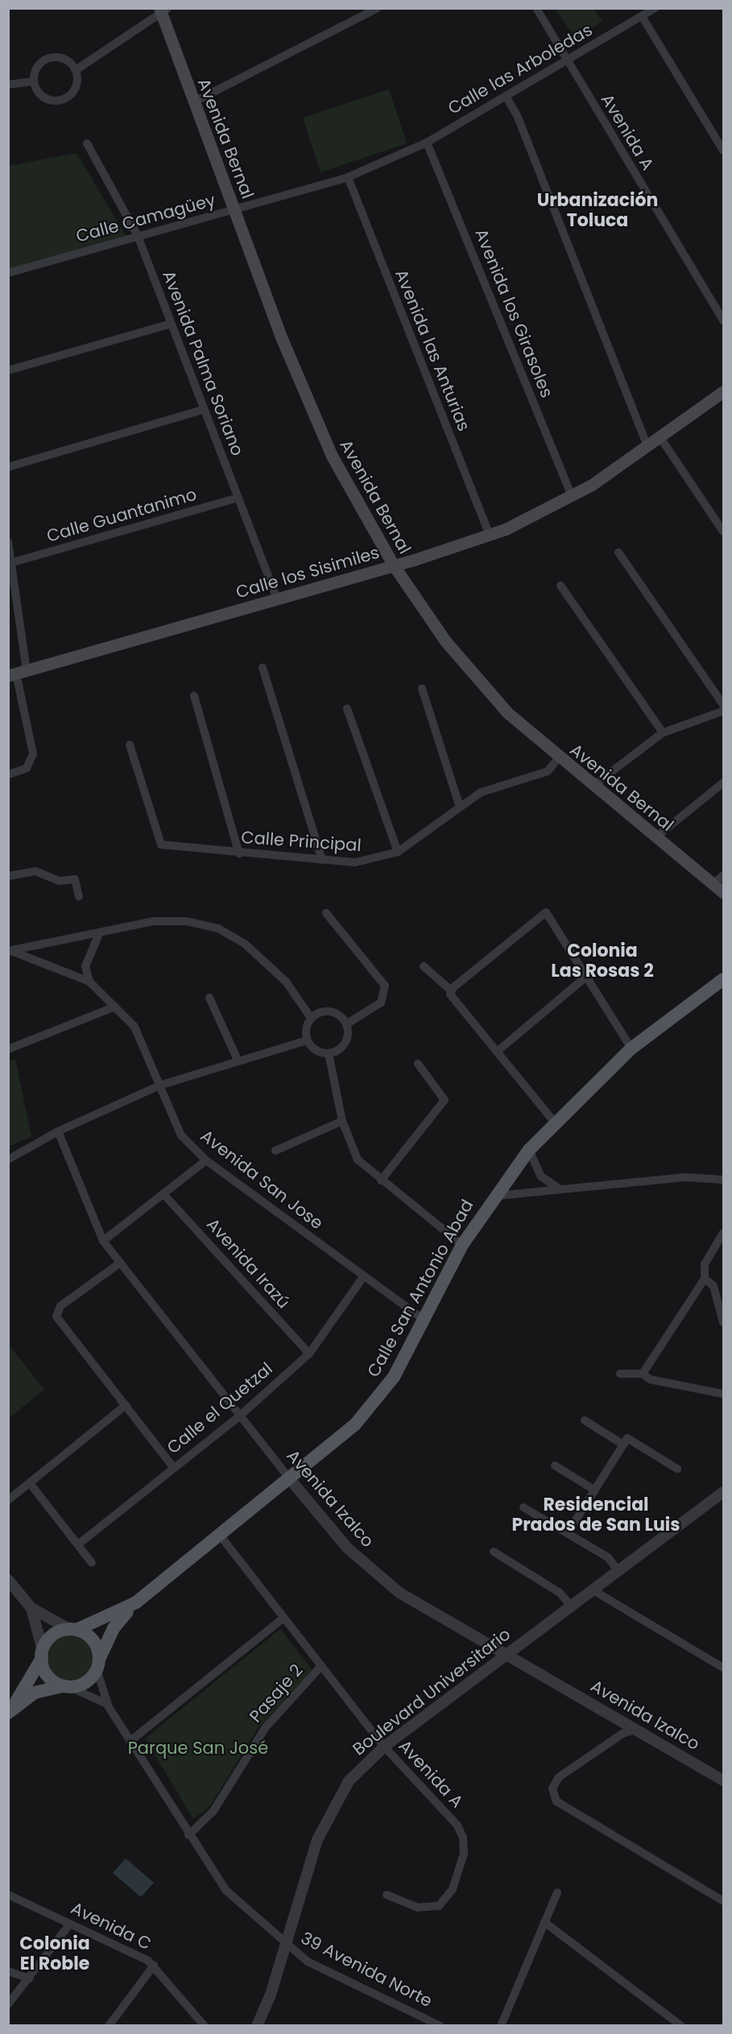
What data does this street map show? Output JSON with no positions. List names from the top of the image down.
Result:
{
  "streets": {
    "main road": ["Avenida Bernal", "Calle los Sisimiles", "Calle San Antonio Abad"],
    "street": [
      "Calle las Arboledas",
      "Avenida A",
      "Calle Camagüey",
      "Avenida los Girasoles",
      "Avenida las Anturias",
      "Avenida Palma Soriano",
      "Calle Guantanimo",
      "Calle Principal",
      "Avenida San Jose",
      "Avenida Irazú",
      "Calle el Quetzal",
      "Avenida Izalco",
      "Boulevard Universitario",
      "Pasaje 2",
      "Avenida C",
      "39 Avenida Norte"
    ]
  },
  "crossings": [
    ["Calle las Arboledas", "Avenida A"],
    ["Calle las Arboledas", "Calle Camagüey"],
    ["Calle las Arboledas", "Avenida los Girasoles"],
    ["Avenida A", "Calle San Antonio Abad"],
    ["Avenida A", "Boulevard Universitario"],
    ["Avenida A", "Pasaje 2"],
    ["Avenida Bernal", "Calle Camagüey"],
    ["Avenida Bernal", "Calle los Sisimiles"],
    ["Avenida Bernal", "Calle Principal"],
    ["Calle Camagüey", "Avenida los Girasoles"],
    ["Calle Camagüey", "Avenida las Anturias"],
    ["Calle Camagüey", "Avenida Palma Soriano"],
    ["Avenida los Girasoles", "Calle los Sisimiles"],
    ["Avenida las Anturias", "Calle los Sisimiles"],
    ["Avenida Palma Soriano", "Calle Guantanimo"],
    ["Avenida Palma Soriano", "Calle los Sisimiles"],
    ["Avenida San Jose", "Calle San Antonio Abad"],
    ["Avenida San Jose", "Calle el Quetzal"],
    ["Avenida Irazú", "Calle el Quetzal"],
    ["Calle San Antonio Abad", "Avenida Izalco"],
    ["Calle San Antonio Abad", "39 Avenida Norte"],
    ["Calle el Quetzal", "Avenida Izalco"],
    ["Avenida Izalco", "Boulevard Universitario"],
    ["Boulevard Universitario", "39 Avenida Norte"],
    ["Pasaje 2", "39 Avenida Norte"]
  ],
  "districts": [
    "Urbanización Toluca",
    "Colonia Las Rosas 2",
    "Residencial Prados de San Luis",
    "Colonia El Roble"
  ],
  "parks": ["Parque San José"]
}
